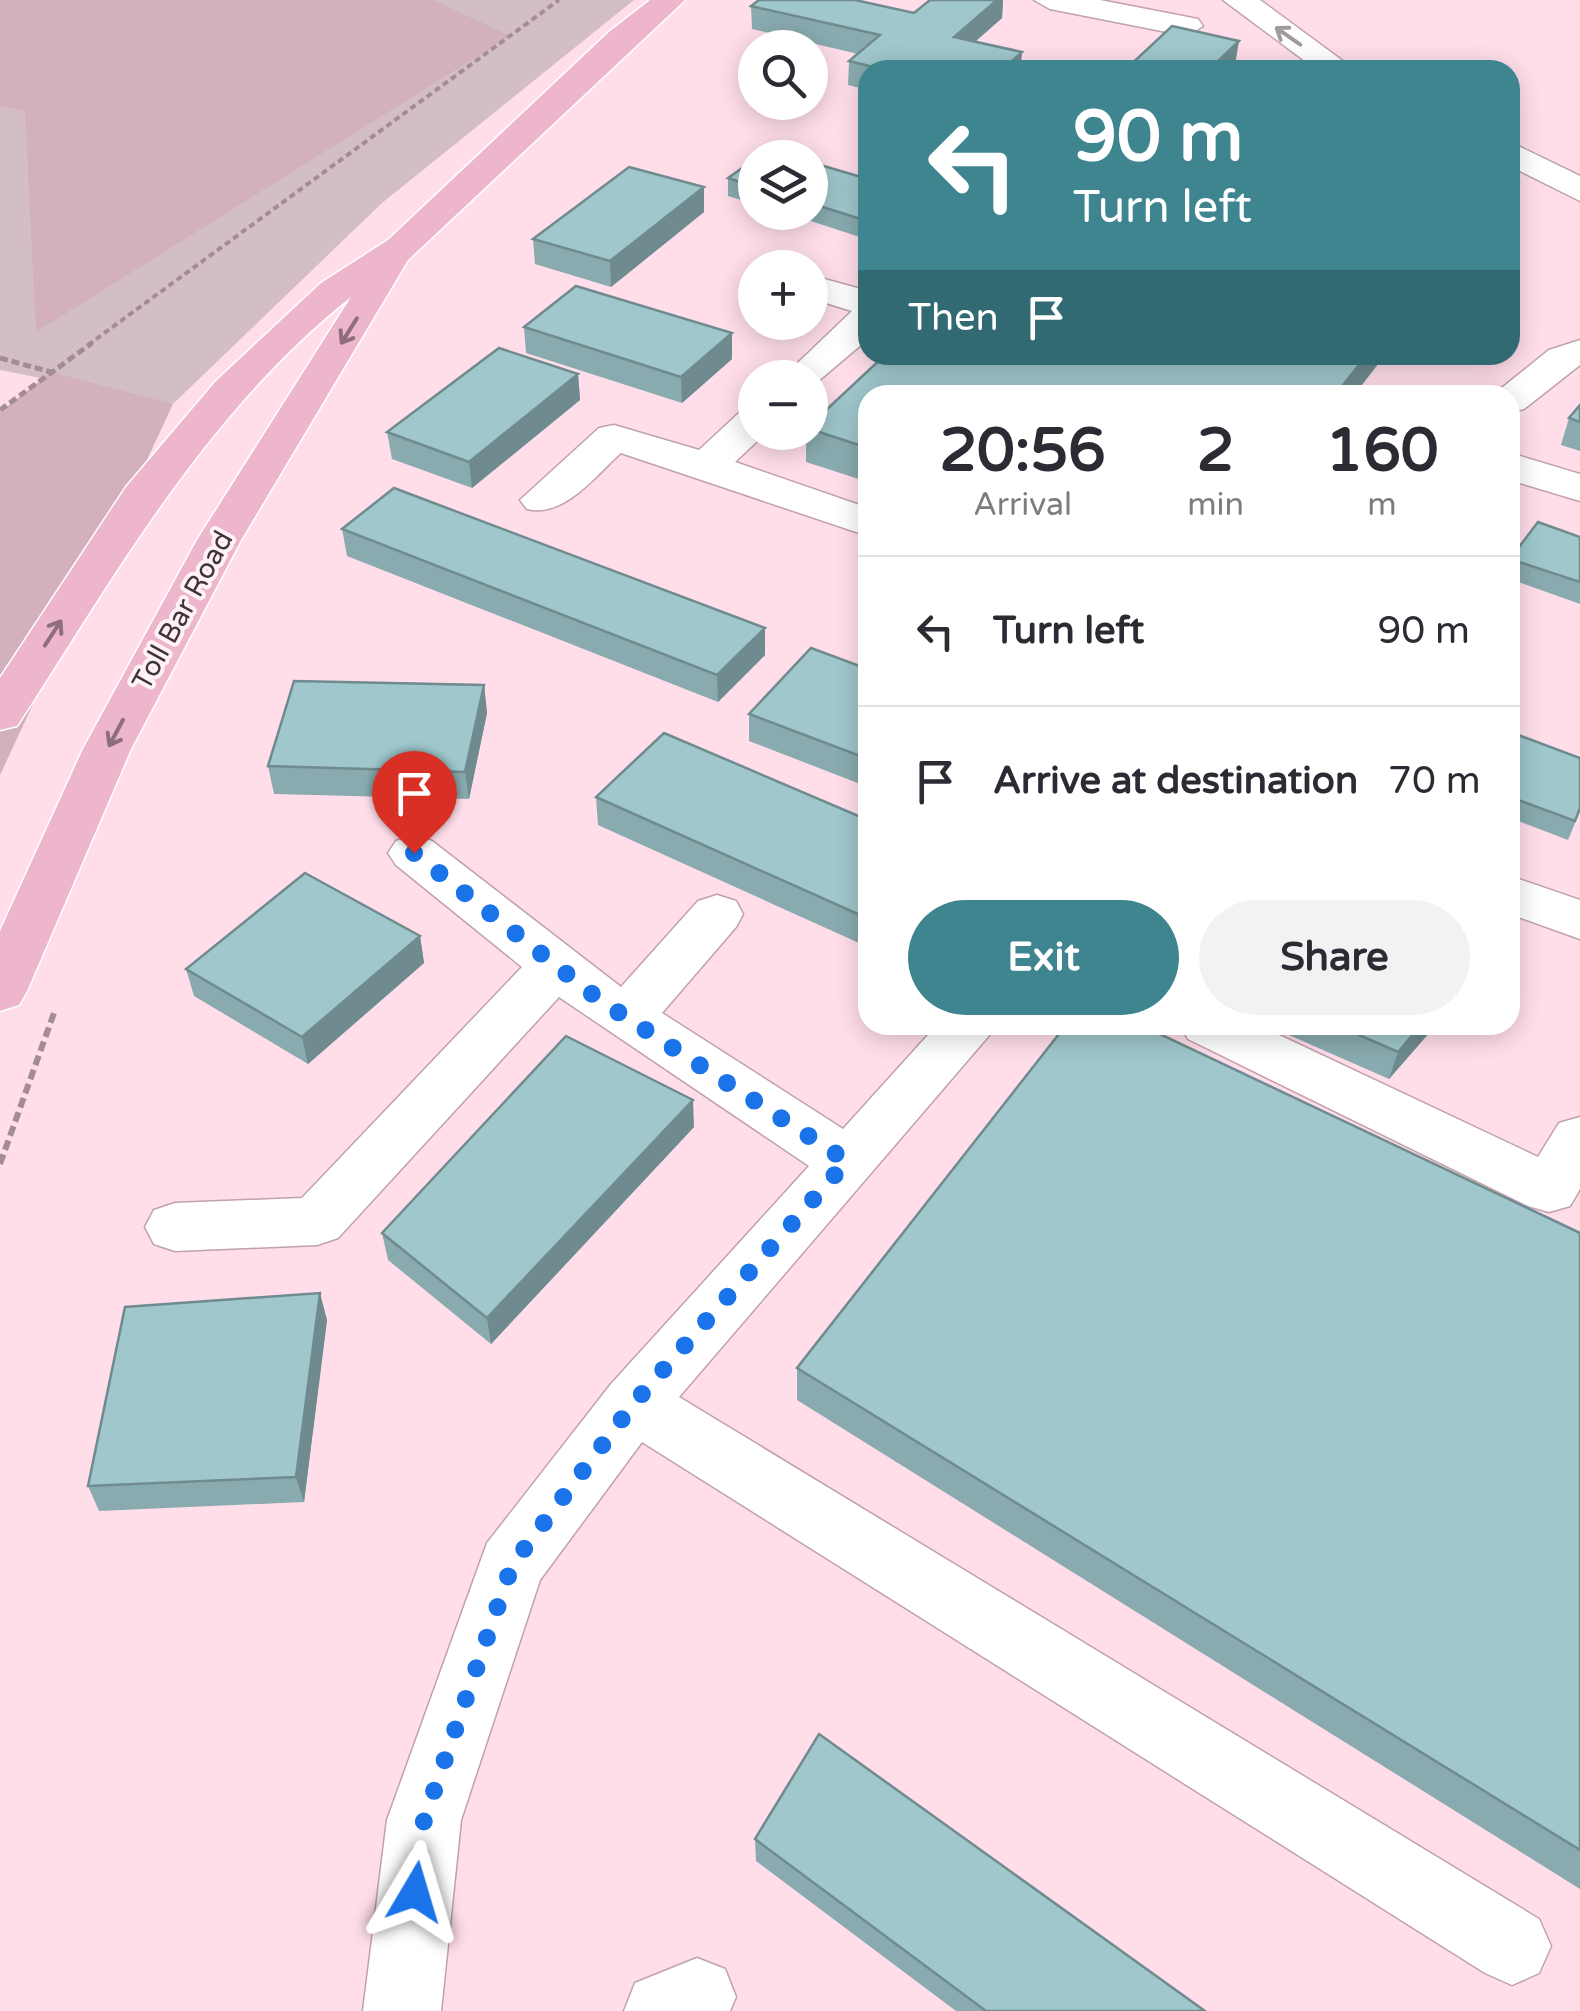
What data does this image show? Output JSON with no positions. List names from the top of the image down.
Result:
{
  "streets": {
    "main road": ["Toll Bar Road"]
  },
  "page": {
    "map_buttons": ["+", "−"],
    "turn": ["90 m", "Turn left"],
    "then": "Then",
    "eta": [
      "20:56",
      "Arrival",
      "2",
      "min",
      "160",
      "m"
    ],
    "list": [
      {
        "name": "Turn left",
        "value": "90 m"
      },
      {
        "name": "Arrive at destination",
        "value": "70 m"
      }
    ],
    "buttons": ["Exit", "Share"]
  }
}
